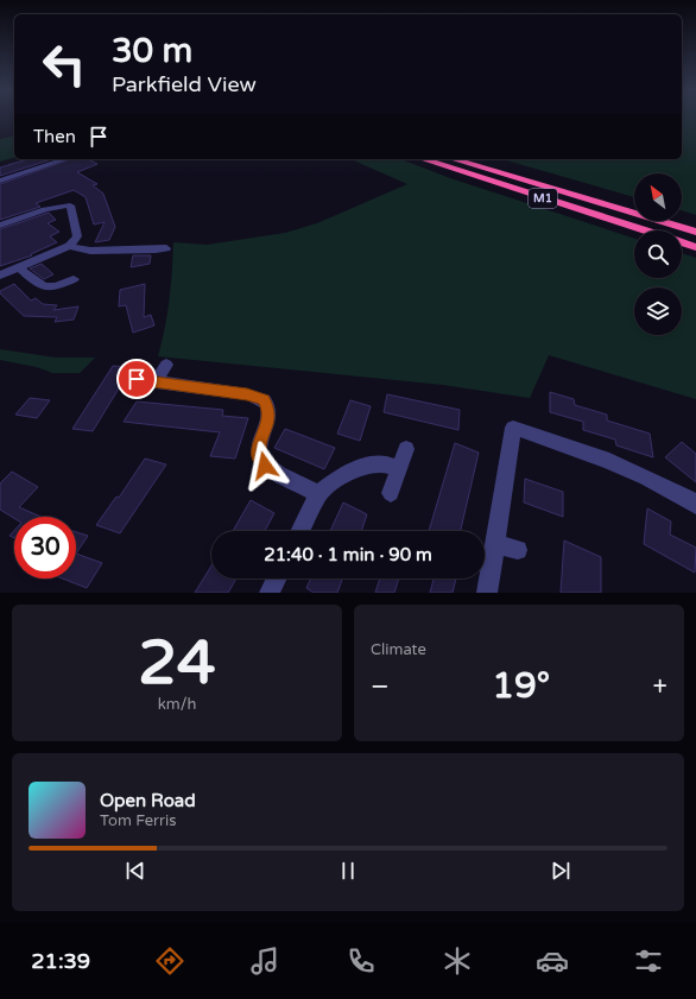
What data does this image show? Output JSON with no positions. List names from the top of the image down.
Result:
{
  "streets": {
    "highway": ["M1"]
  },
  "north": "top left",
  "page": {
    "turn": ["30 m", "Parkfield View"],
    "then": "Then",
    "limit": "30",
    "trip": "21:40 · 1 min · 90 m",
    "tile": [
      ["24", "km/h"],
      "Climate"
    ],
    "heat": ["−", "19°", "+"],
    "song": ["Open Road", "Tom Ferris"],
    "tabs": "21:39"
  }
}
